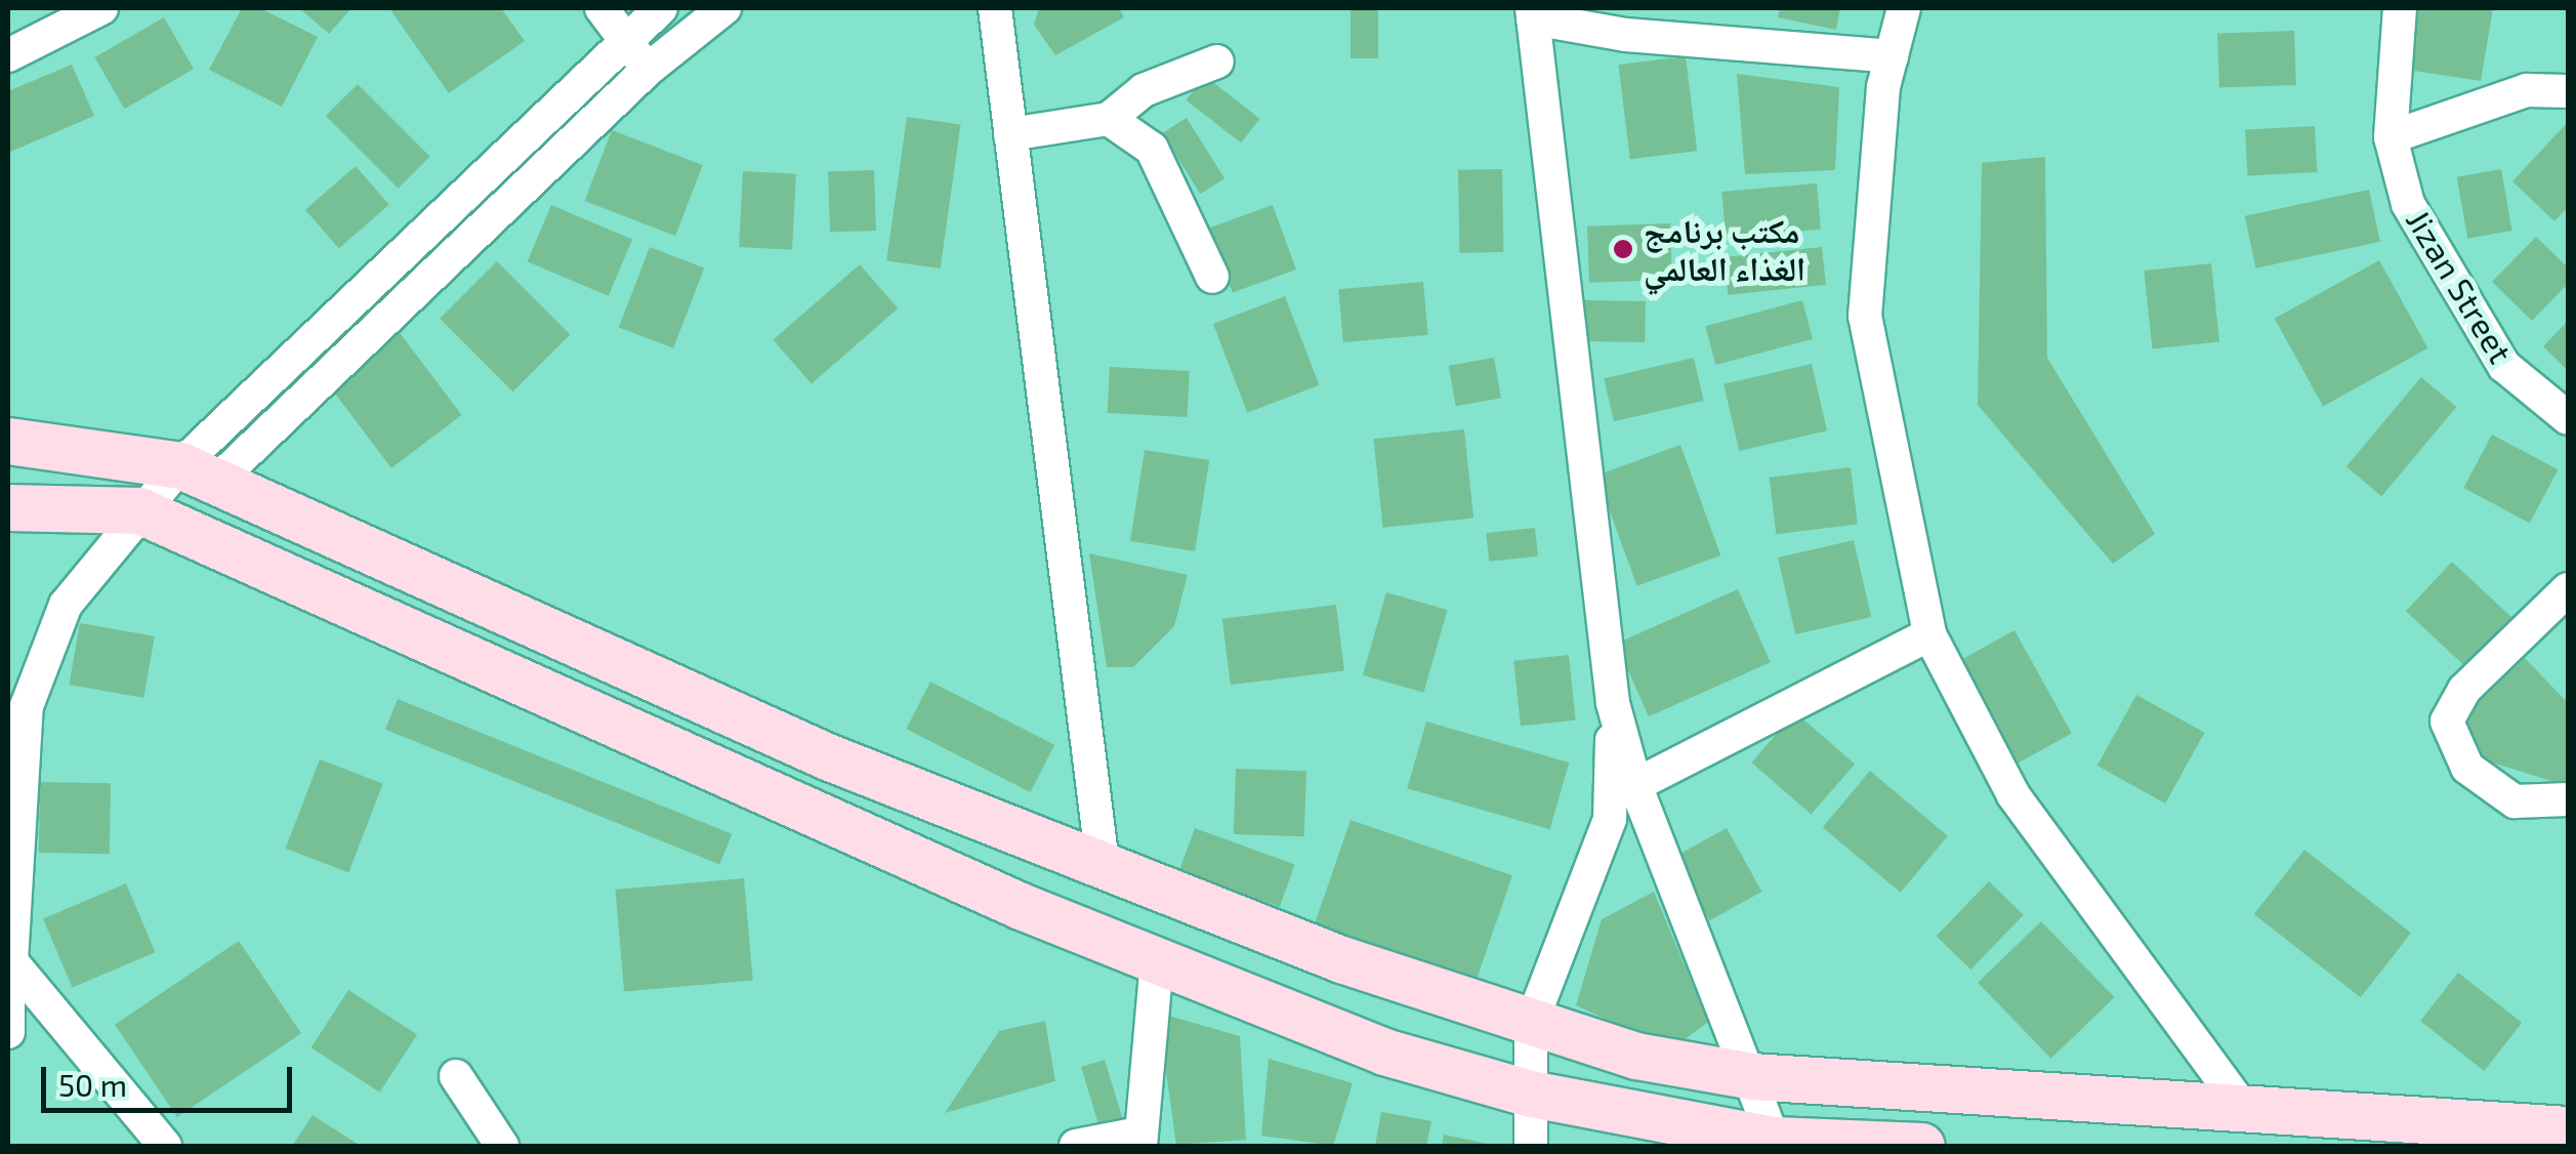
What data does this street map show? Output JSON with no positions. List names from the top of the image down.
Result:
{
  "streets": {
    "street": ["Jizan Street"]
  },
  "places": ["مكتب برنامج الغذاء العالمي"],
  "scale_bar": "50 m"
}
